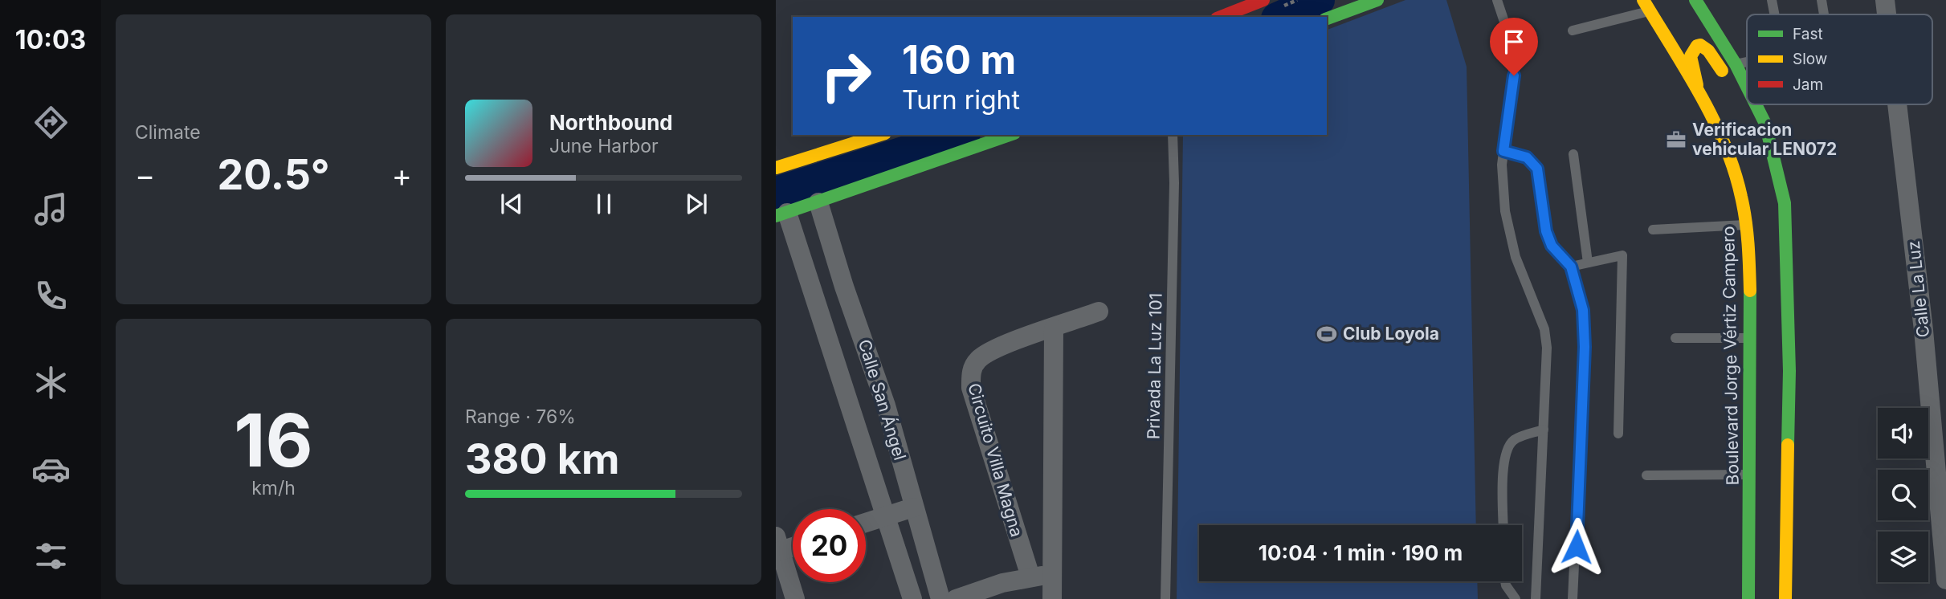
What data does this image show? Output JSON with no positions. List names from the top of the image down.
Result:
{
  "streets": {
    "main road": ["Boulevard Jorge Vértiz Campero"],
    "street": ["Calle La Luz", "Calle San Ángel", "Circuito Villa Magna"],
    "lane": ["Privada La Luz 101"]
  },
  "places": {
    "office": ["Verificacion vehicular LEN072"],
    "sports": ["Club Loyola"]
  },
  "legend": ["Fast", "Slow", "Jam"],
  "page": {
    "tabs": "10:03",
    "tile": [
      "Climate",
      ["16", "km/h"],
      ["Range · 76%", "380 km"]
    ],
    "turn": ["160 m", "Turn right"],
    "song": ["Northbound", "June Harbor"],
    "heat": ["−", "20.5°", "+"],
    "limit": "20",
    "trip": "10:04 · 1 min · 190 m"
  }
}
